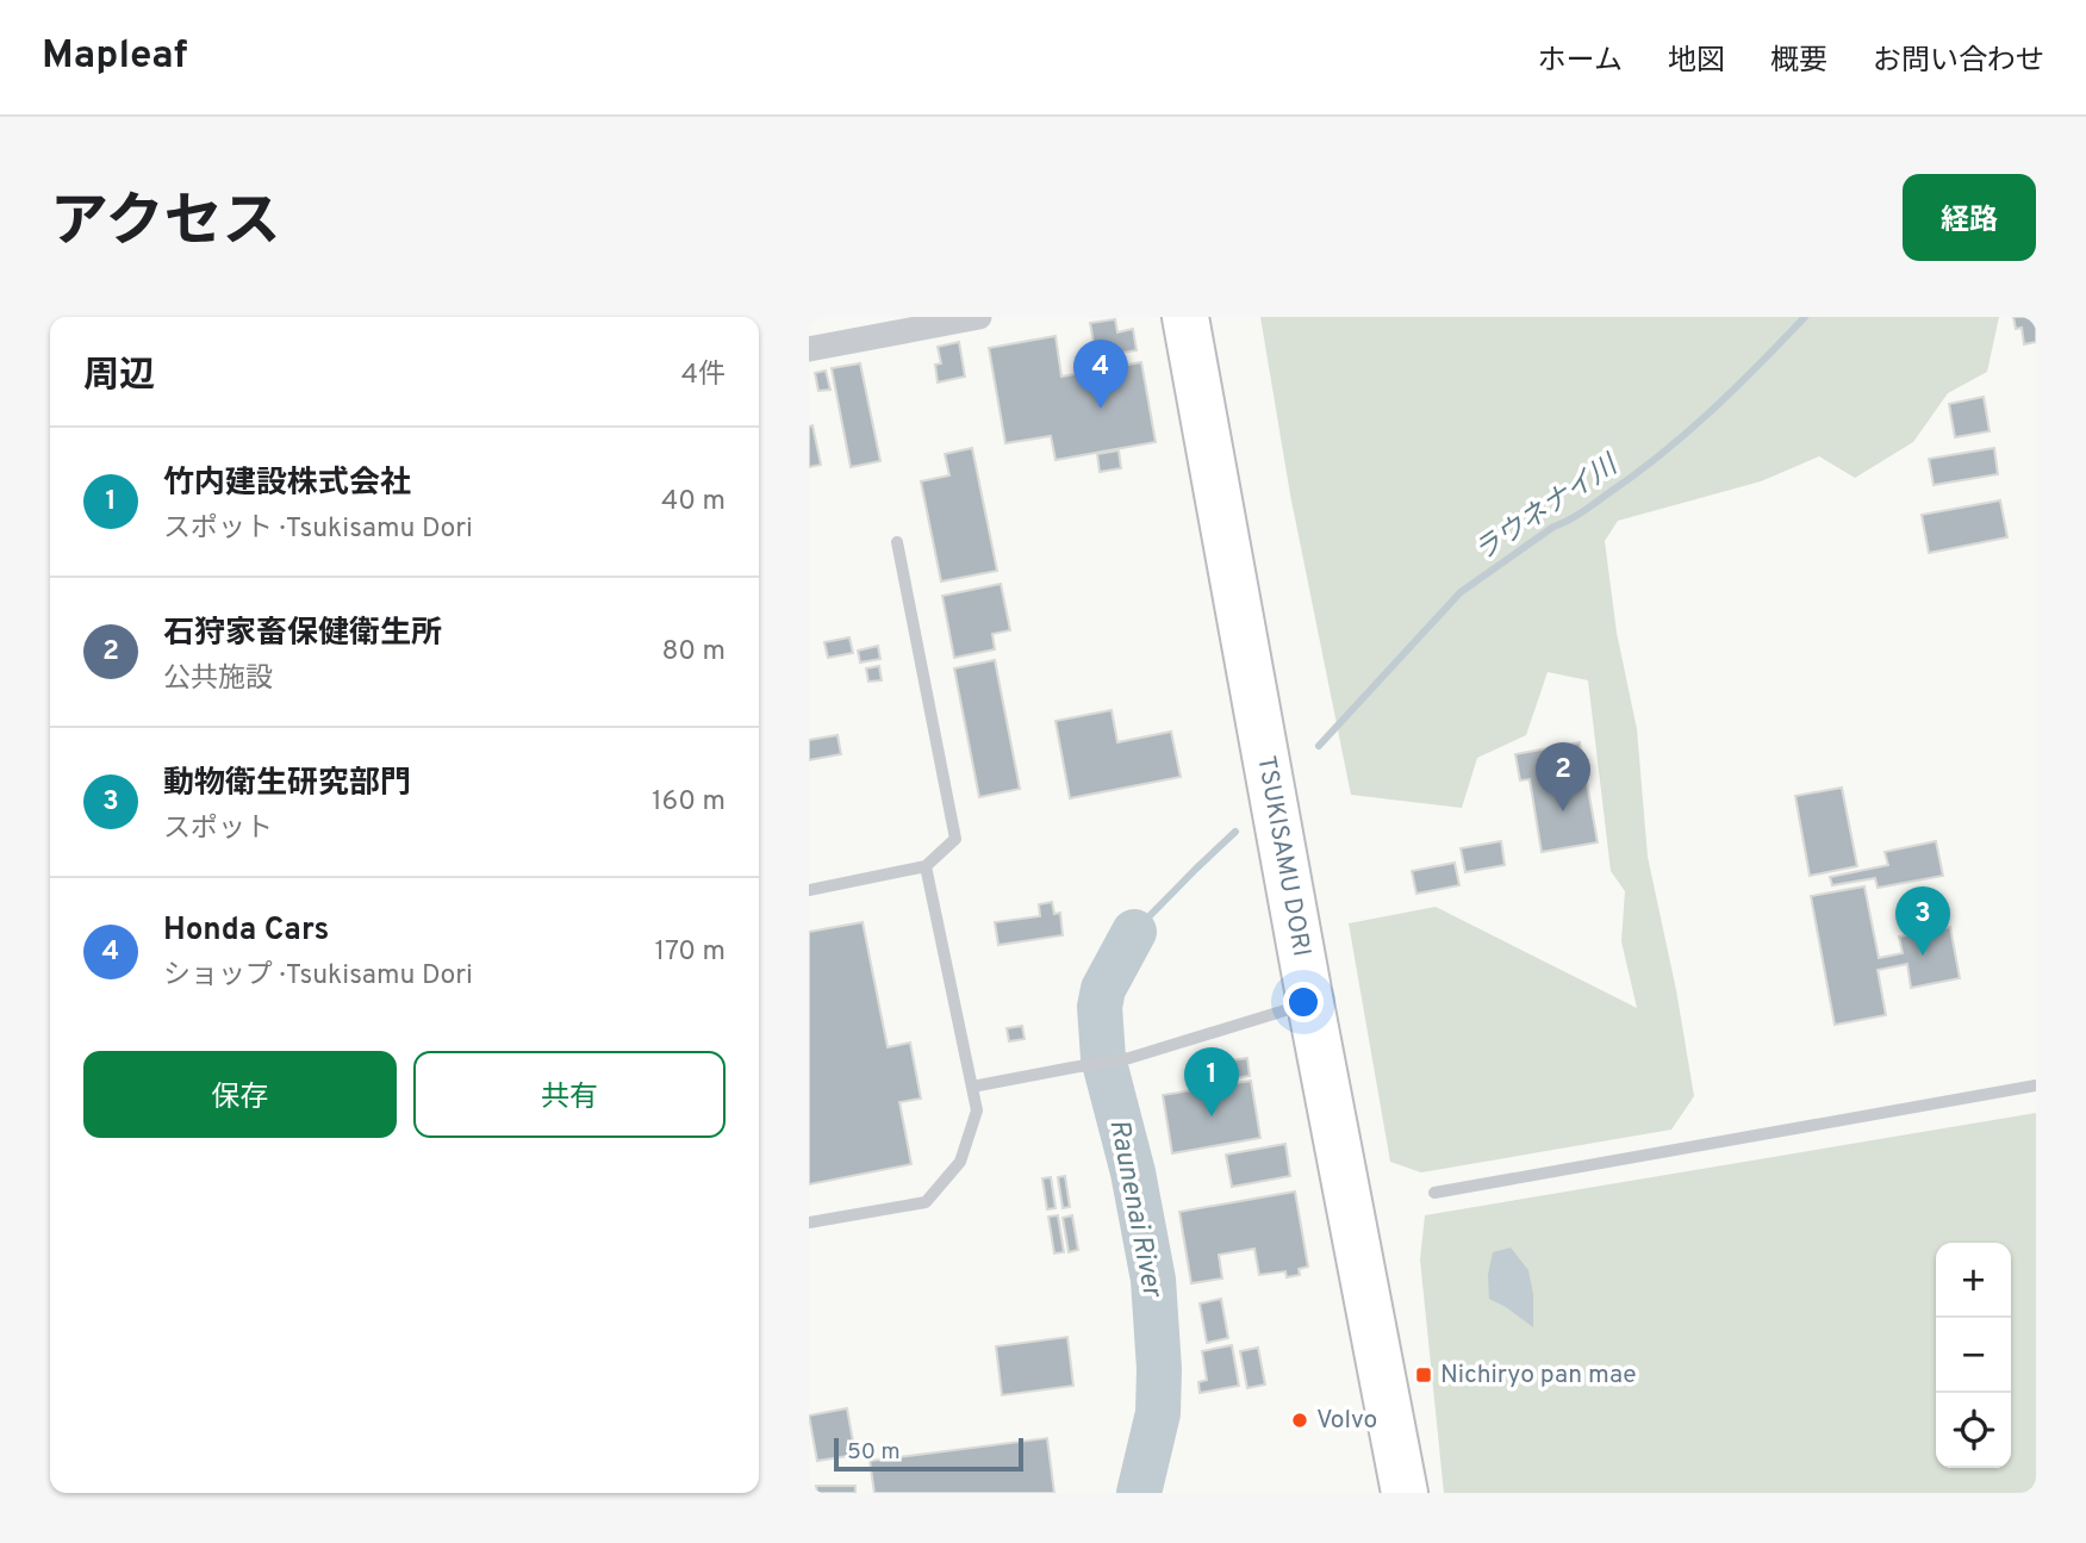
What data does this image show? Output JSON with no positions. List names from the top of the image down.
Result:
{
  "streets": {
    "highway": ["TSUKISAMU DORI"]
  },
  "water": ["ラウネナイ川", "Raunenai River"],
  "places": {
    "transit": ["Nichiryo pan mae"],
    "other": ["Volvo"]
  },
  "scale_bar": "50 m",
  "page": {
    "header": "Mapleaf",
    "nav": [
      "ホーム",
      "地図",
      "概要",
      "お問い合わせ"
    ],
    "title": "アクセス",
    "buttons": [
      "経路",
      ["保存", "共有"]
    ],
    "heading": ["周辺", "4件"],
    "pins": [
      "4",
      "2",
      "3",
      "1"
    ],
    "list": [
      {
        "mark": "1",
        "name": "竹内建設株式会社",
        "note": "スポット · Tsukisamu Dori",
        "value": "40 m"
      },
      {
        "mark": "2",
        "name": "石狩家畜保健衛生所",
        "note": "公共施設",
        "value": "80 m"
      },
      {
        "mark": "3",
        "name": "動物衛生研究部門",
        "note": "スポット",
        "value": "160 m"
      },
      {
        "mark": "4",
        "name": "Honda Cars",
        "note": "ショップ · Tsukisamu Dori",
        "value": "170 m"
      }
    ],
    "map_buttons": ["+", "−"],
    "scale": "50 m"
  }
}
